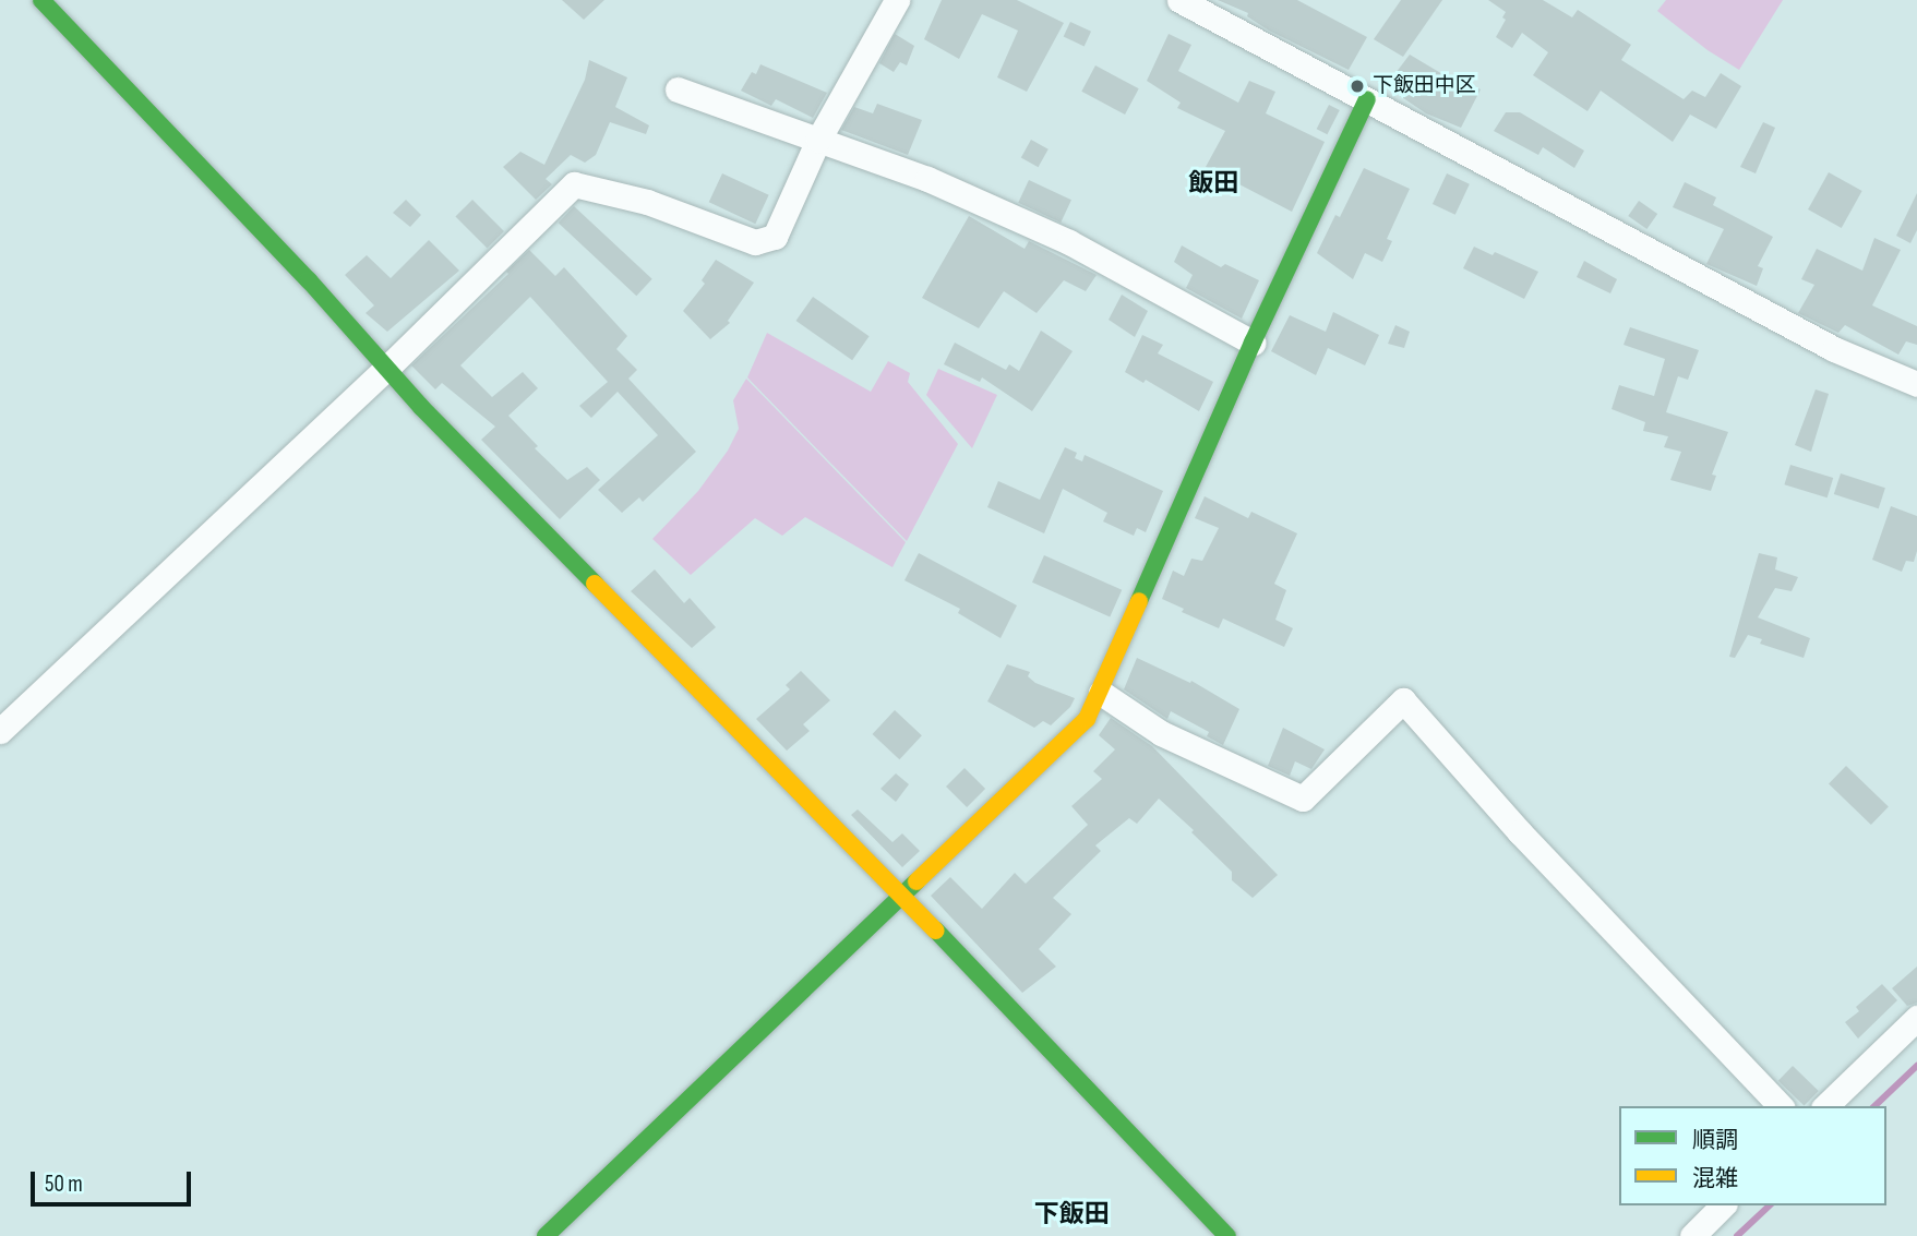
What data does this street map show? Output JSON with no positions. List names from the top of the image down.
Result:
{
  "districts": ["飯田", "下飯田"],
  "places": ["下飯田中区"],
  "legend": ["順調", "混雑"],
  "scale_bar": "50 m"
}
